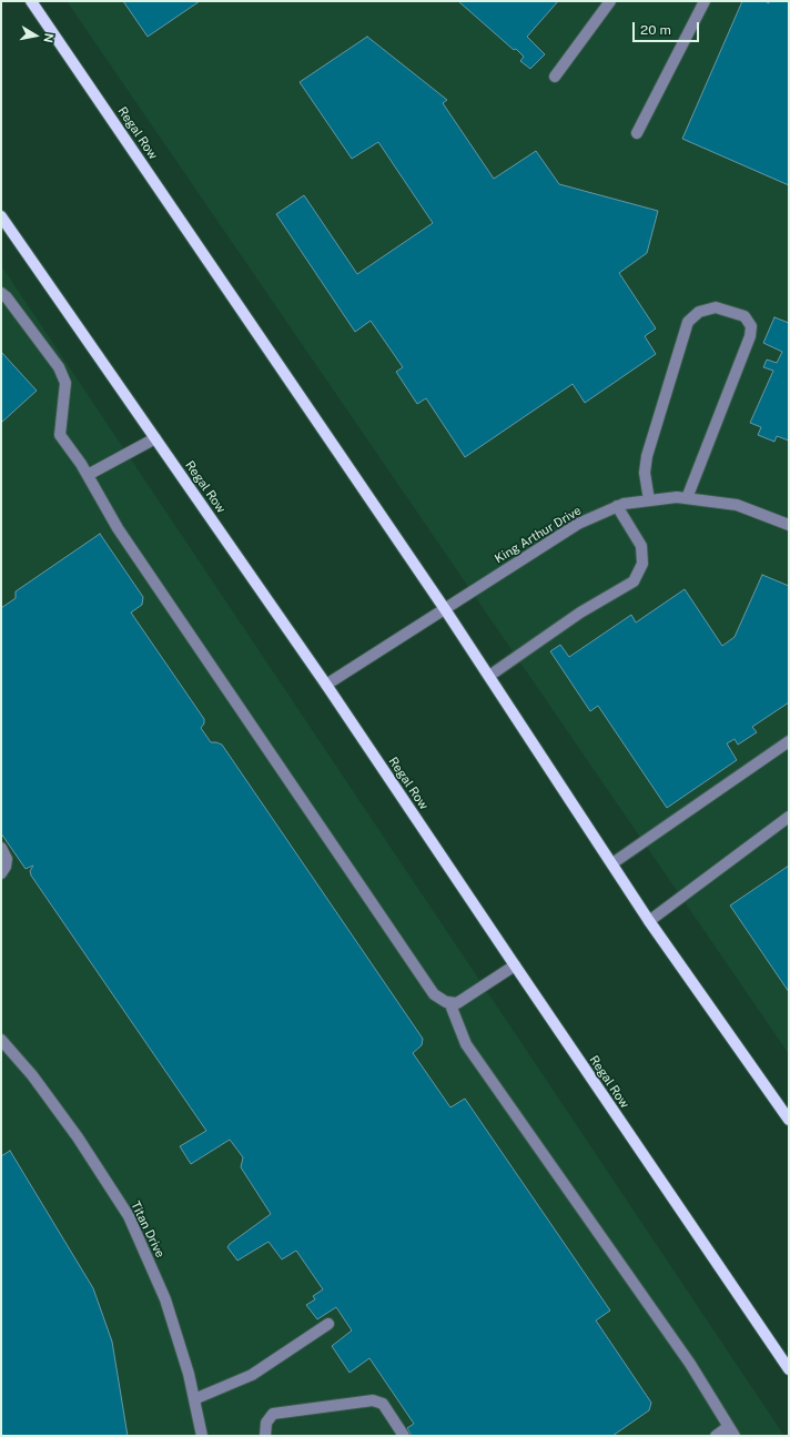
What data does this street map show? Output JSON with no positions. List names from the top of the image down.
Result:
{
  "streets": {
    "main road": ["Regal Row"],
    "street": ["King Arthur Drive", "Titan Drive"]
  },
  "crossings": [
    ["Regal Row", "King Arthur Drive"]
  ],
  "scale_bar": "20 m",
  "north": "right"
}
